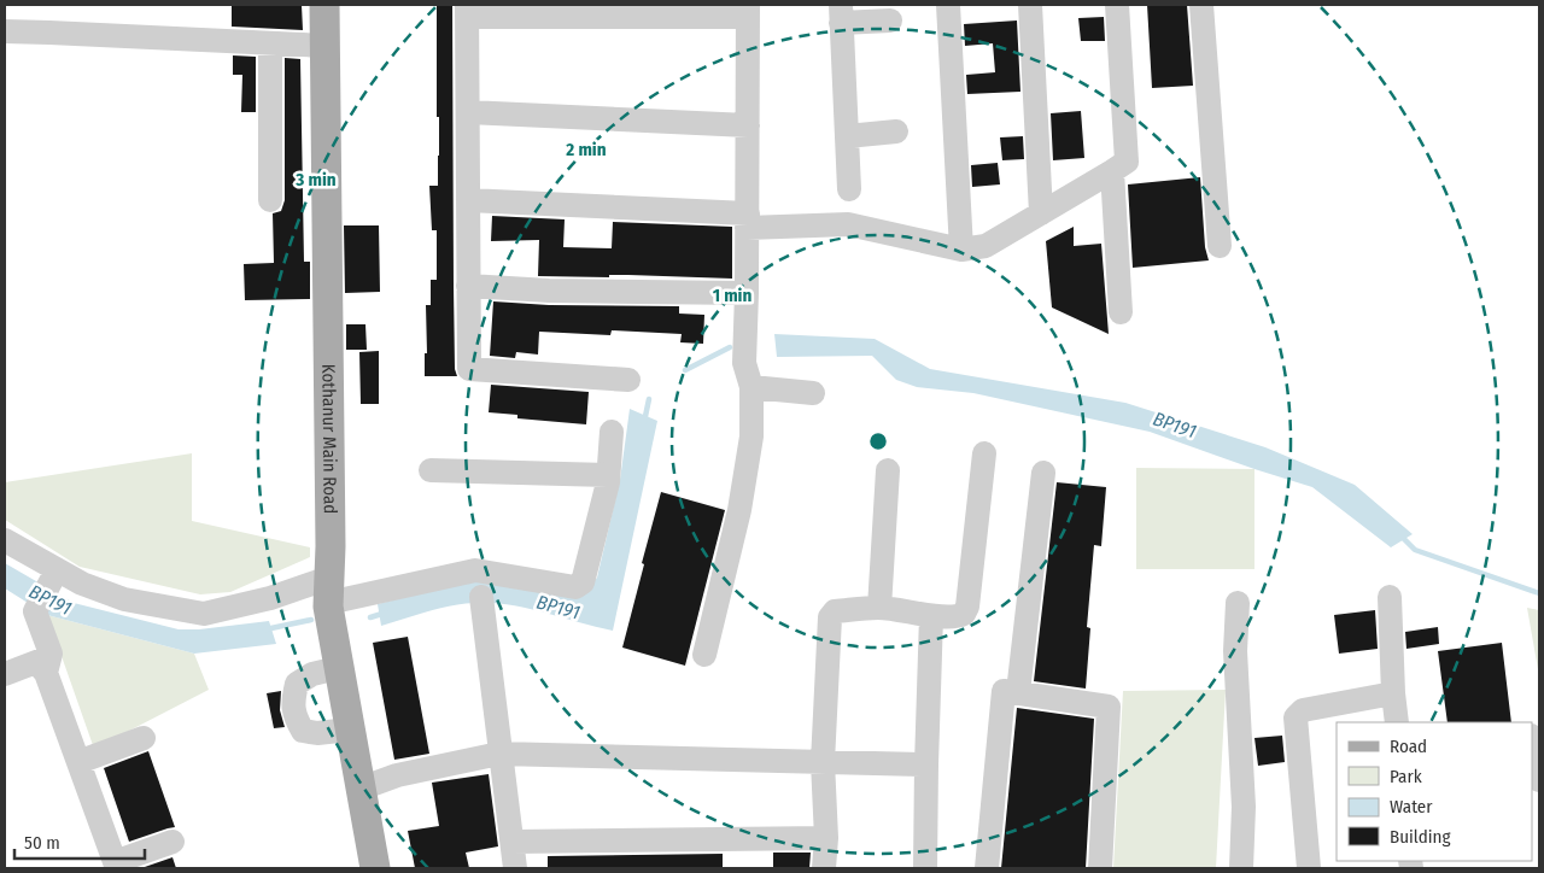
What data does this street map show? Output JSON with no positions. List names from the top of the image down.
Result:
{
  "streets": {
    "main road": ["Kothanur Main Road"]
  },
  "water": ["BP191"],
  "legend": [
    "Road",
    "Park",
    "Water",
    "Building"
  ],
  "scale_bar": "50 m",
  "rings": ["2 min", "3 min", "1 min"]
}
